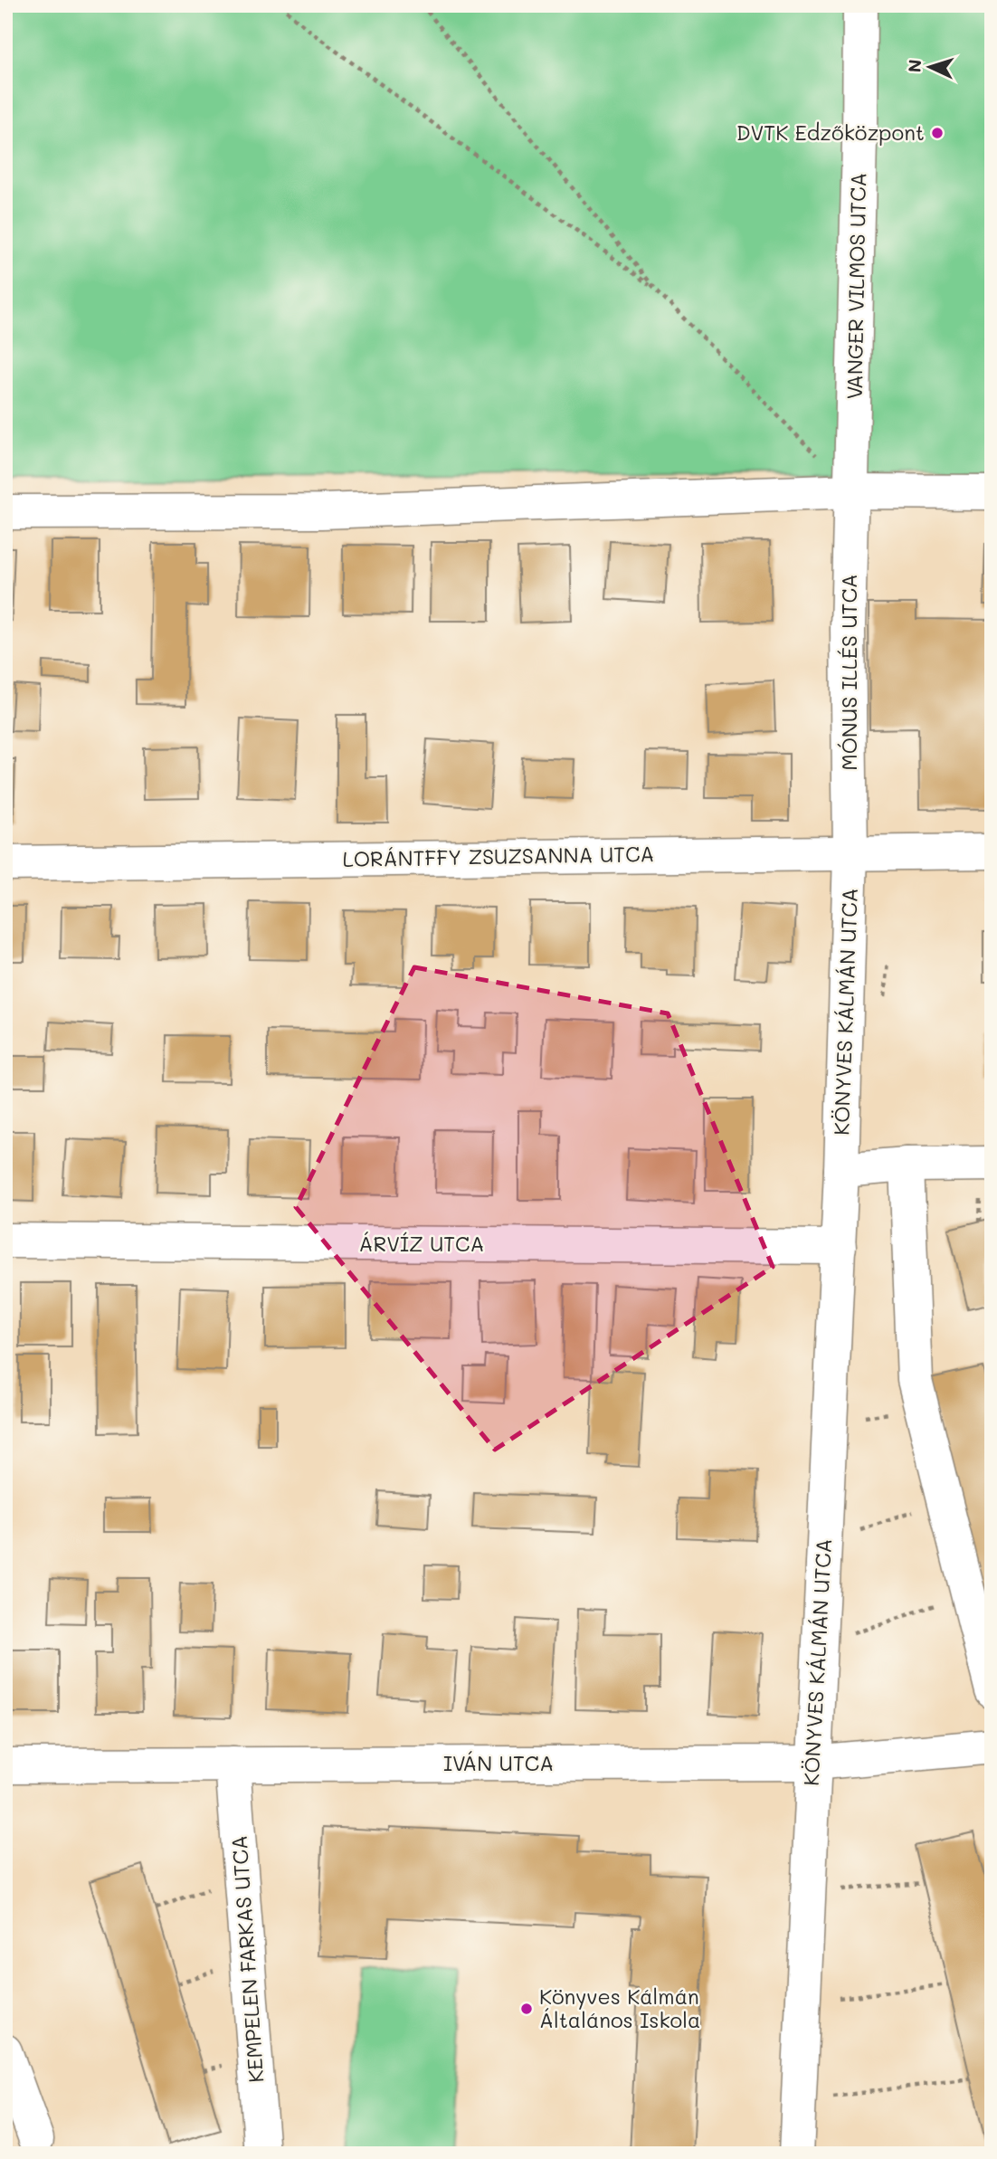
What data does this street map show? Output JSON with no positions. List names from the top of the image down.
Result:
{
  "streets": {
    "street": [
      "VANGER VILMOS UTCA",
      "MÓNUS ILLÉS UTCA",
      "LORÁNTFFY ZSUZSANNA UTCA",
      "KÖNYVES KÁLMÁN UTCA",
      "ÁRVÍZ UTCA",
      "IVÁN UTCA",
      "KEMPELEN FARKAS UTCA"
    ]
  },
  "crossings": [
    ["VANGER VILMOS UTCA", "MÓNUS ILLÉS UTCA"],
    ["MÓNUS ILLÉS UTCA", "LORÁNTFFY ZSUZSANNA UTCA"],
    ["MÓNUS ILLÉS UTCA", "KÖNYVES KÁLMÁN UTCA"],
    ["LORÁNTFFY ZSUZSANNA UTCA", "KÖNYVES KÁLMÁN UTCA"],
    ["KÖNYVES KÁLMÁN UTCA", "ÁRVÍZ UTCA"],
    ["KÖNYVES KÁLMÁN UTCA", "IVÁN UTCA"],
    ["IVÁN UTCA", "KEMPELEN FARKAS UTCA"]
  ],
  "places": ["DVTK Edzőközpont", "Könyves Kálmán Általános Iskola"],
  "north": "left"
}
